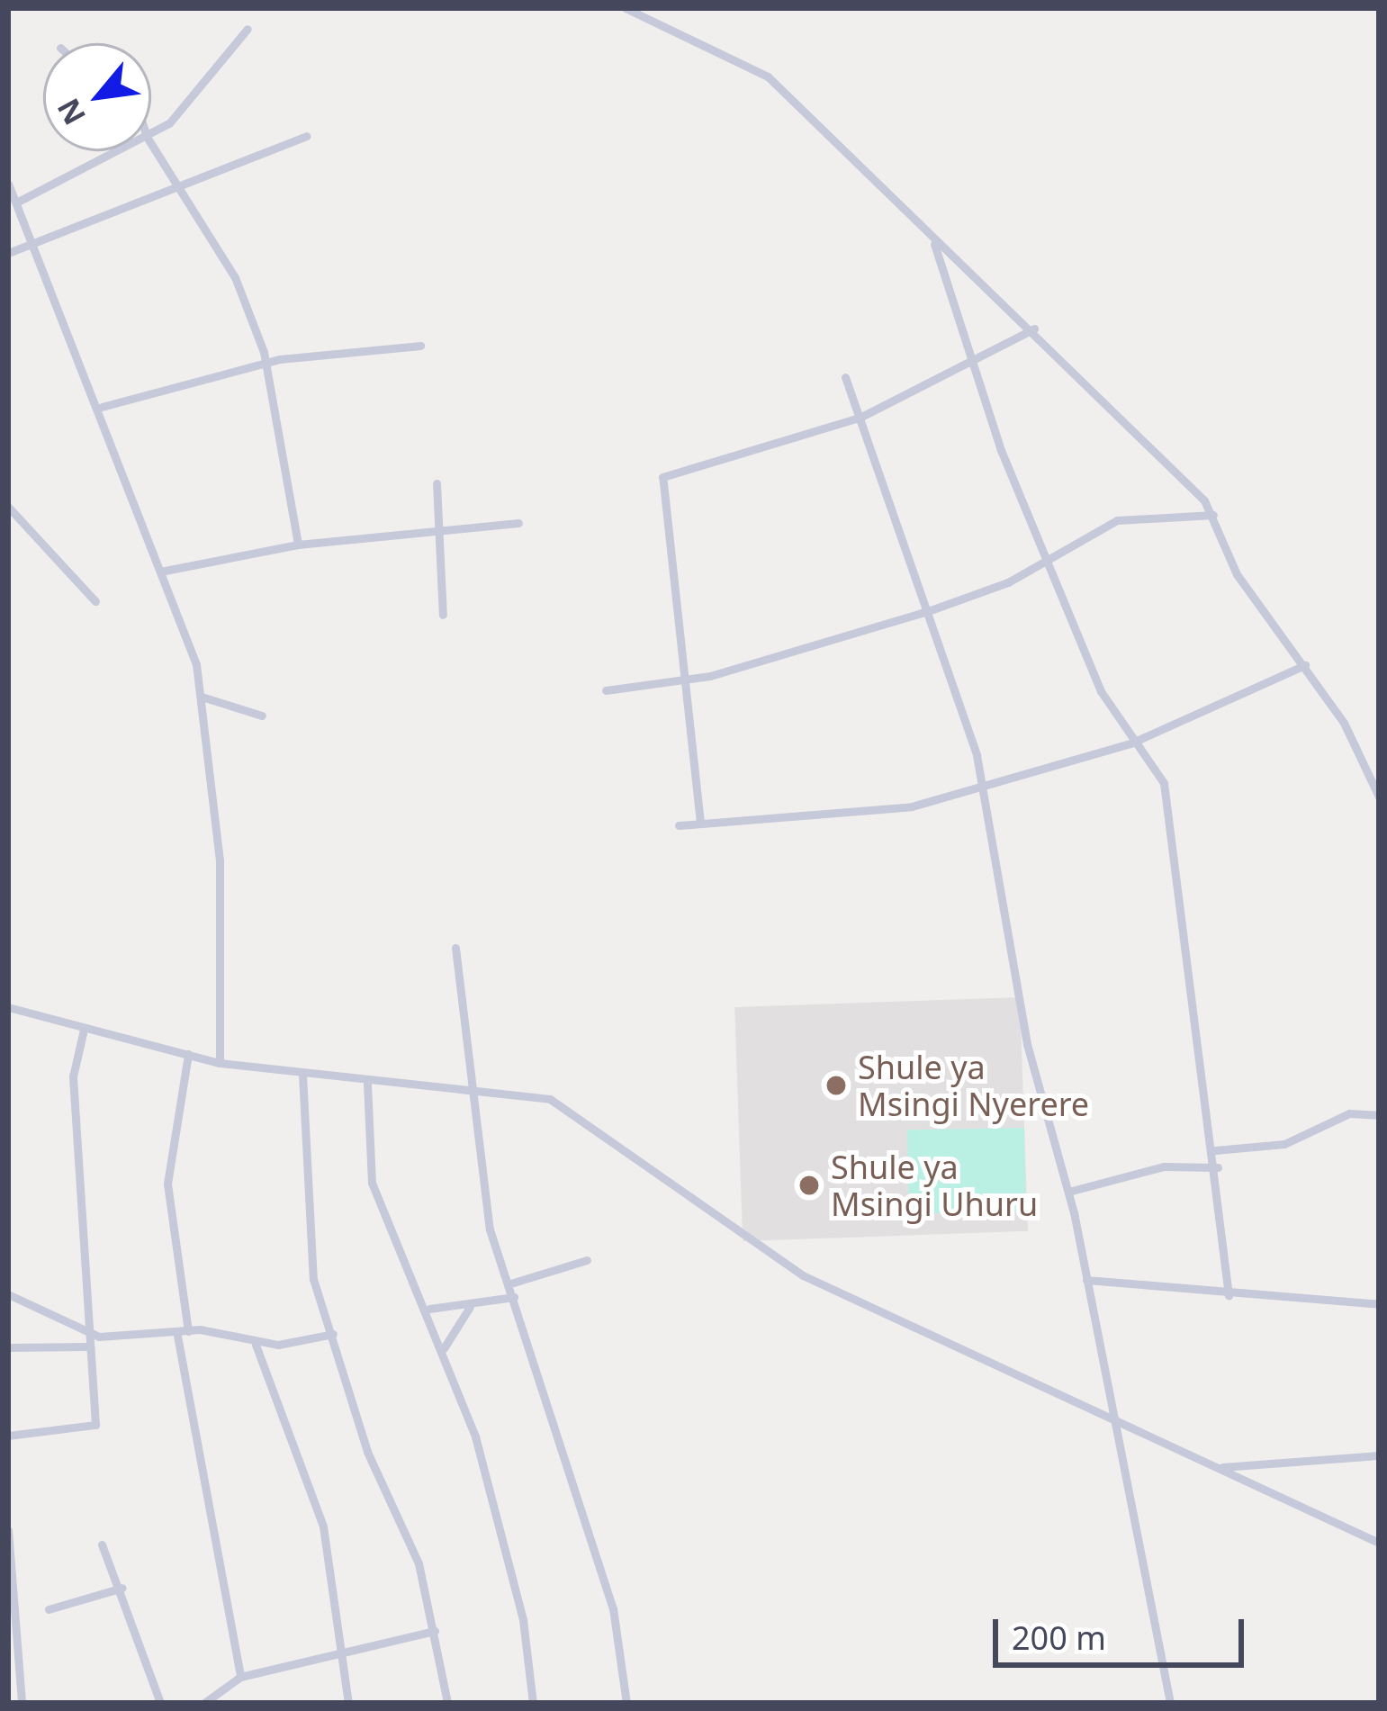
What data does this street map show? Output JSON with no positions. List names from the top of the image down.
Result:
{
  "places": ["Shule ya Msingi Nyerere", "Shule ya Msingi Uhuru"],
  "scale_bar": "200 m",
  "north": "bottom left"
}
